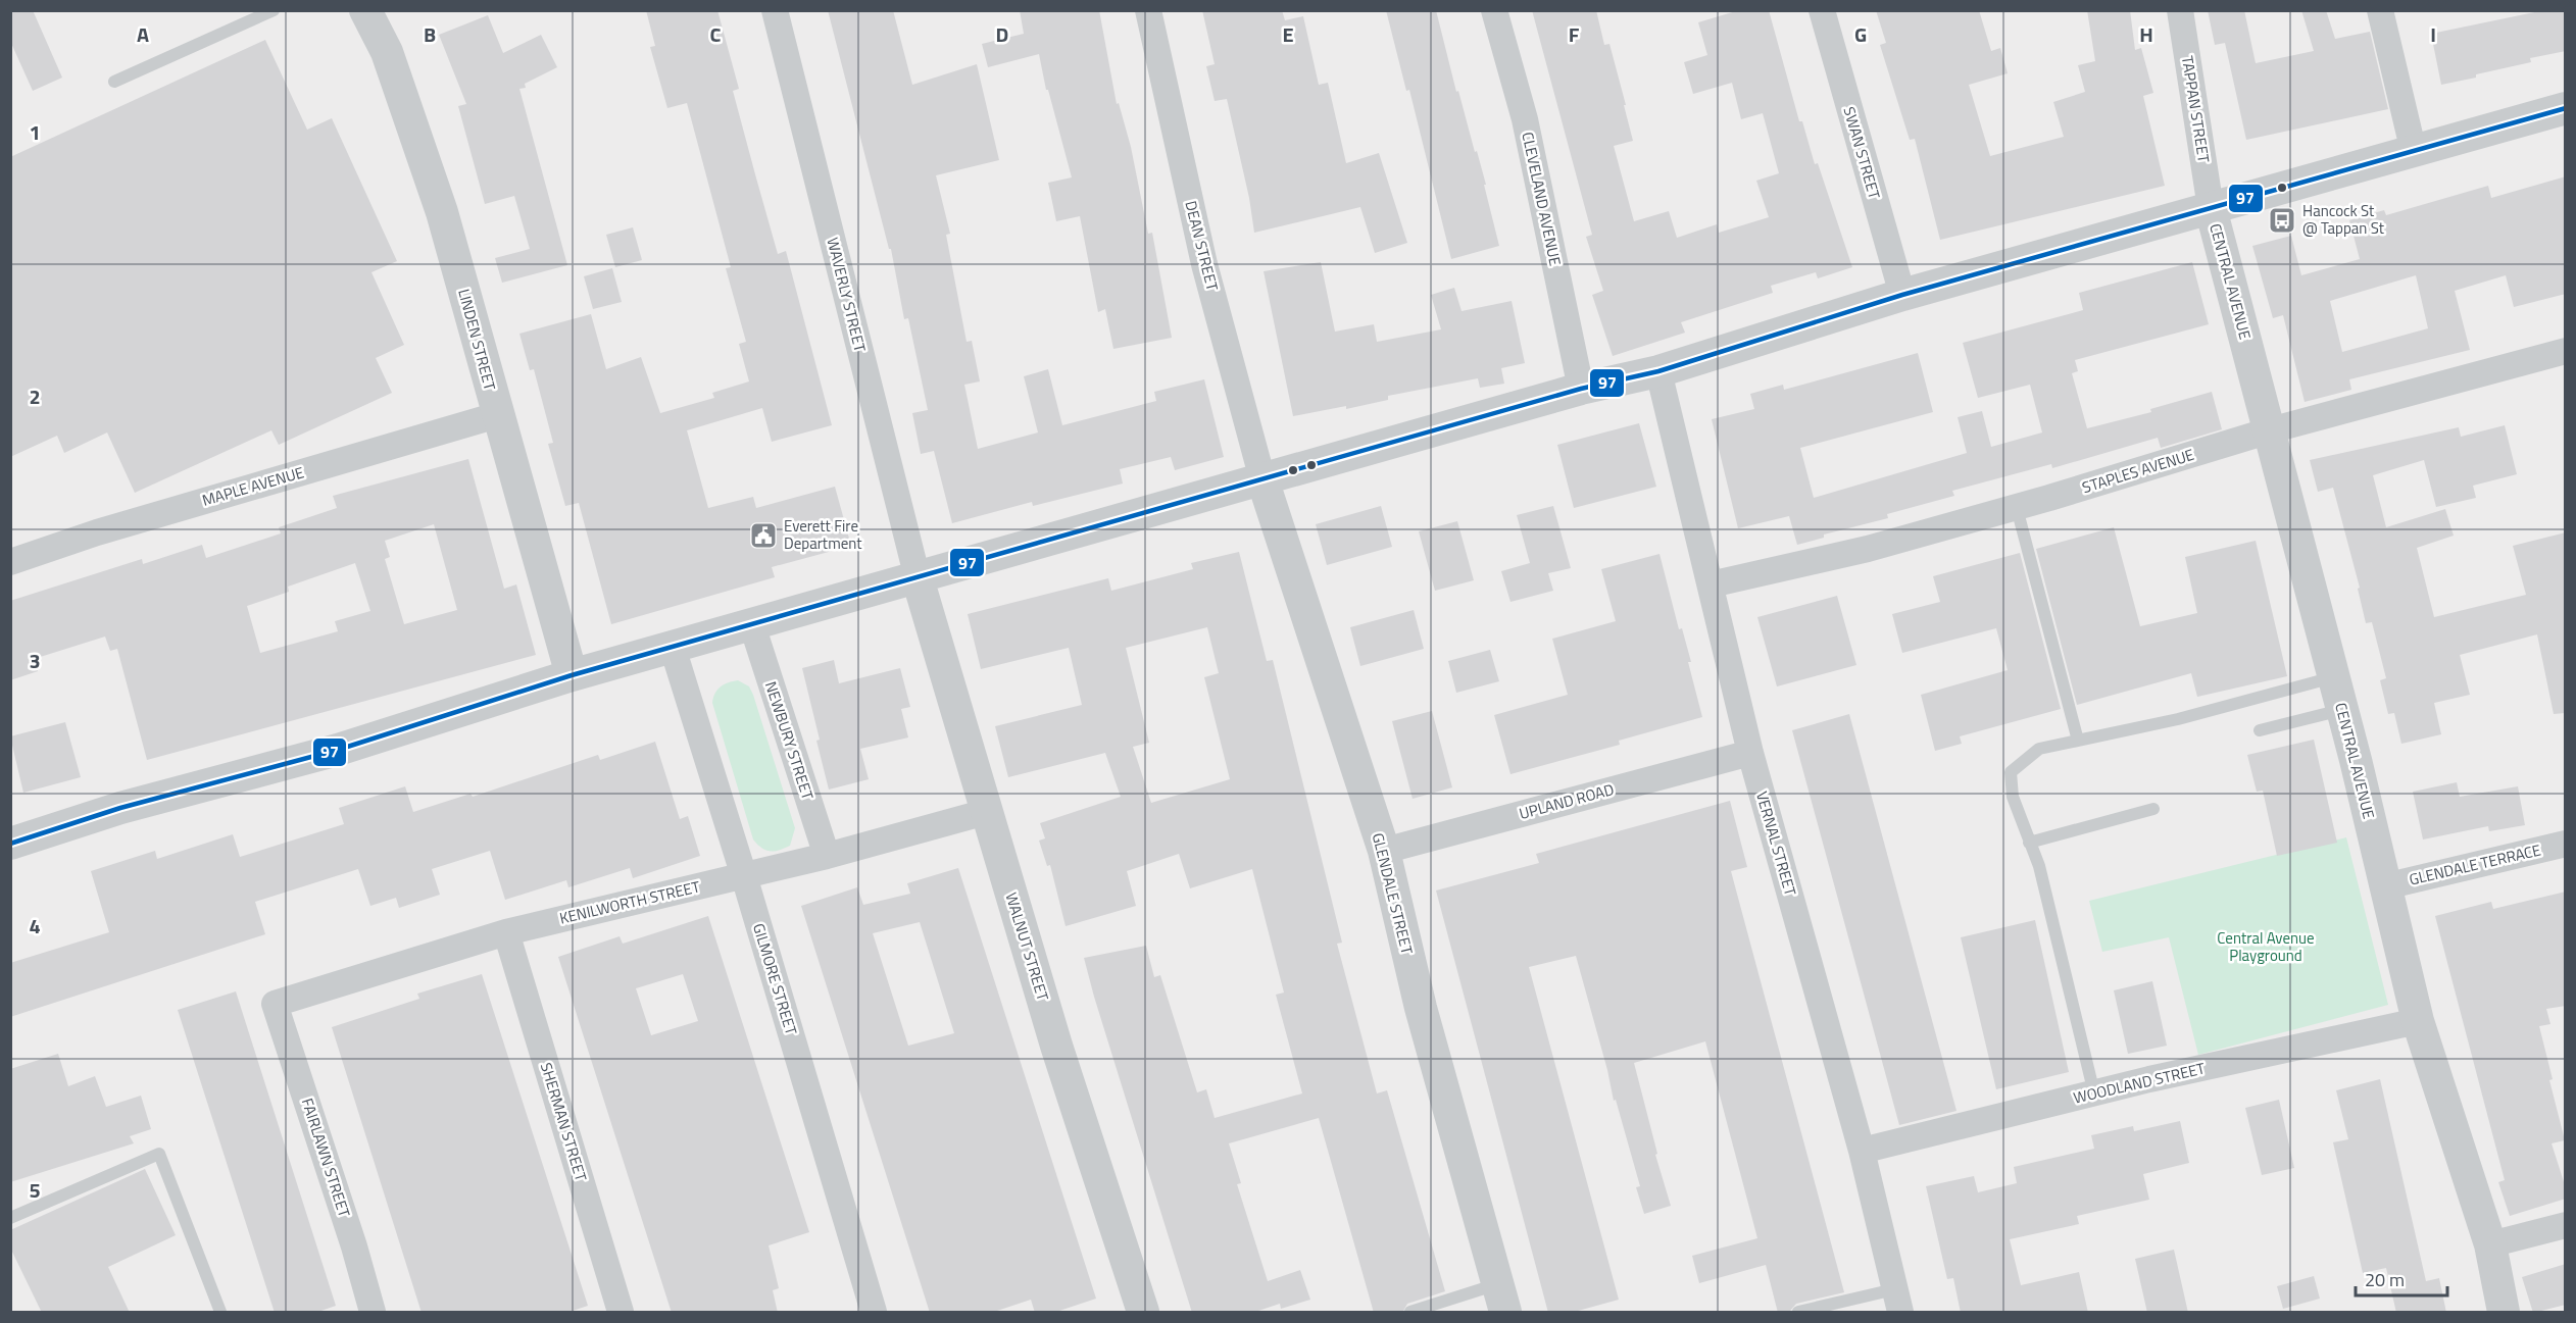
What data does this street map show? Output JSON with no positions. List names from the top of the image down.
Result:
{
  "streets": {
    "street": [
      "TAPPAN STREET",
      "SWAN STREET",
      "CLEVELAND AVENUE",
      "DEAN STREET",
      "CENTRAL AVENUE",
      "WAVERLY STREET",
      "LINDEN STREET",
      "STAPLES AVENUE",
      "MAPLE AVENUE",
      "NEWBURY STREET",
      "UPLAND ROAD",
      "VERNAL STREET",
      "GLENDALE TERRACE",
      "GLENDALE STREET",
      "KENILWORTH STREET",
      "WALNUT STREET",
      "GILMORE STREET",
      "WOODLAND STREET",
      "SHERMAN STREET",
      "FAIRLAWN STREET"
    ]
  },
  "crossings": [
    ["TAPPAN STREET", "CENTRAL AVENUE"],
    ["DEAN STREET", "GLENDALE STREET"],
    ["CENTRAL AVENUE", "STAPLES AVENUE"],
    ["CENTRAL AVENUE", "GLENDALE TERRACE"],
    ["CENTRAL AVENUE", "WOODLAND STREET"],
    ["WAVERLY STREET", "WALNUT STREET"],
    ["LINDEN STREET", "MAPLE AVENUE"],
    ["STAPLES AVENUE", "VERNAL STREET"],
    ["NEWBURY STREET", "KENILWORTH STREET"],
    ["UPLAND ROAD", "VERNAL STREET"],
    ["UPLAND ROAD", "GLENDALE STREET"],
    ["VERNAL STREET", "WOODLAND STREET"],
    ["KENILWORTH STREET", "WALNUT STREET"],
    ["KENILWORTH STREET", "GILMORE STREET"],
    ["KENILWORTH STREET", "SHERMAN STREET"],
    ["KENILWORTH STREET", "FAIRLAWN STREET"]
  ],
  "parks": ["Central Avenue Playground"],
  "places": {
    "bus stop": ["Hancock St @ Tappan St"],
    "public building": ["Everett Fire Department"]
  },
  "lines": ["transit line 97"],
  "scale_bar": "20 m",
  "grid": {
    "columns": [
      "A",
      "B",
      "C",
      "D",
      "E",
      "F",
      "G",
      "H",
      "I"
    ],
    "rows": [
      "1",
      "2",
      "3",
      "4",
      "5"
    ]
  }
}
